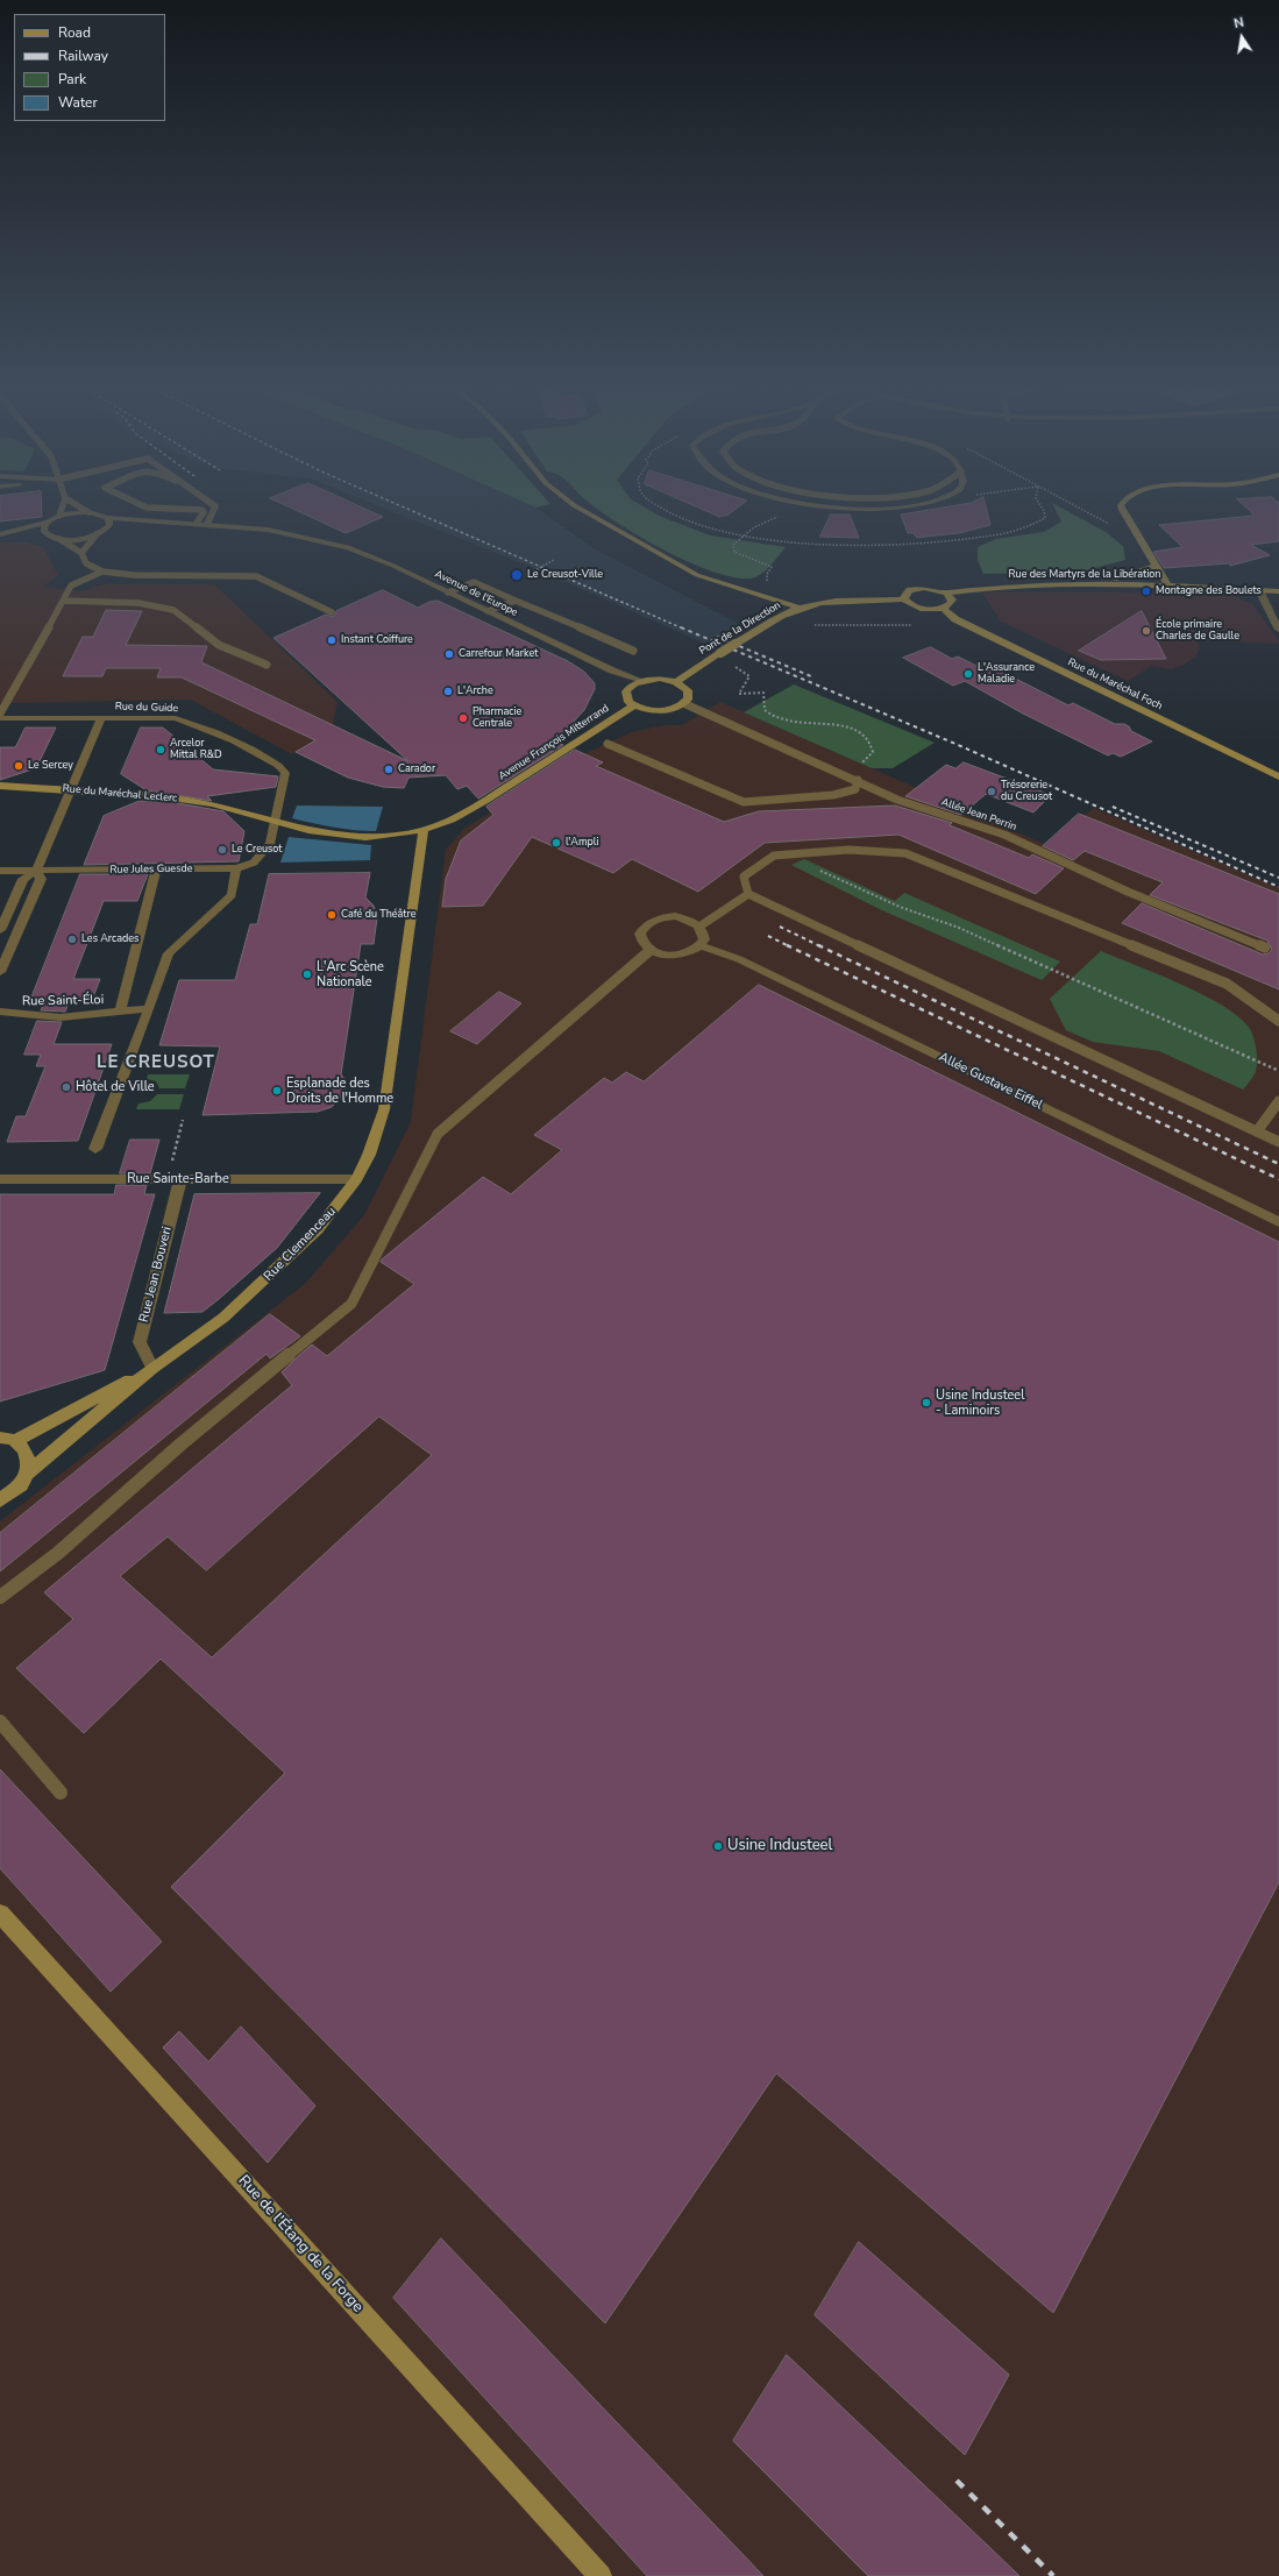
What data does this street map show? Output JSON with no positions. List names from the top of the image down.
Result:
{
  "streets": {
    "street": [
      "Rue des Martyrs de la Libération",
      "Avenue de l'Europe",
      "Pont de la Direction",
      "Rue du Maréchal Foch",
      "Rue du Guide",
      "Avenue François Mitterrand",
      "Rue du Maréchal Leclerc",
      "Rue Jules Guesde",
      "Rue Saint-Éloi",
      "Allée Gustave Eiffel",
      "Rue Sainte-Barbe",
      "Rue Clemenceau",
      "Rue Jean Bouveri",
      "Rue de l'Étang de la Forge"
    ],
    "lane": ["Allée Jean Perrin"]
  },
  "crossings": [
    ["Rue du Guide", "Rue du Maréchal Leclerc"],
    ["Rue du Guide", "Rue Jules Guesde"],
    ["Avenue François Mitterrand", "Rue du Maréchal Leclerc"],
    ["Avenue François Mitterrand", "Rue Clemenceau"],
    ["Rue du Maréchal Leclerc", "Rue Jules Guesde"],
    ["Rue du Maréchal Leclerc", "Rue Clemenceau"],
    ["Rue Jules Guesde", "Rue Saint-Éloi"],
    ["Rue Sainte-Barbe", "Rue Clemenceau"],
    ["Rue Sainte-Barbe", "Rue Jean Bouveri"],
    ["Rue Clemenceau", "Rue Jean Bouveri"]
  ],
  "districts": ["LE CREUSOT"],
  "places": [
    "Le Creusot-Ville",
    "Montagne des Boulets",
    "École primaire Charles de Gaulle",
    "Instant Coiffure",
    "Carrefour Market",
    "L'Assurance Maladie",
    "L'Arche",
    "Pharmacie Centrale",
    "Arcelor Mittal R&D",
    "Le Sercey",
    "Carador",
    "Trésorerie du Creusot",
    "l'Ampli",
    "Le Creusot",
    "Café du Théâtre",
    "Les Arcades",
    "L'Arc Scène Nationale",
    "Hôtel de Ville",
    "Esplanade des Droits de l'Homme",
    "Usine Industeel - Laminoirs",
    "Usine Industeel"
  ],
  "legend": [
    "Road",
    "Railway",
    "Park",
    "Water"
  ],
  "north": "top"
}
